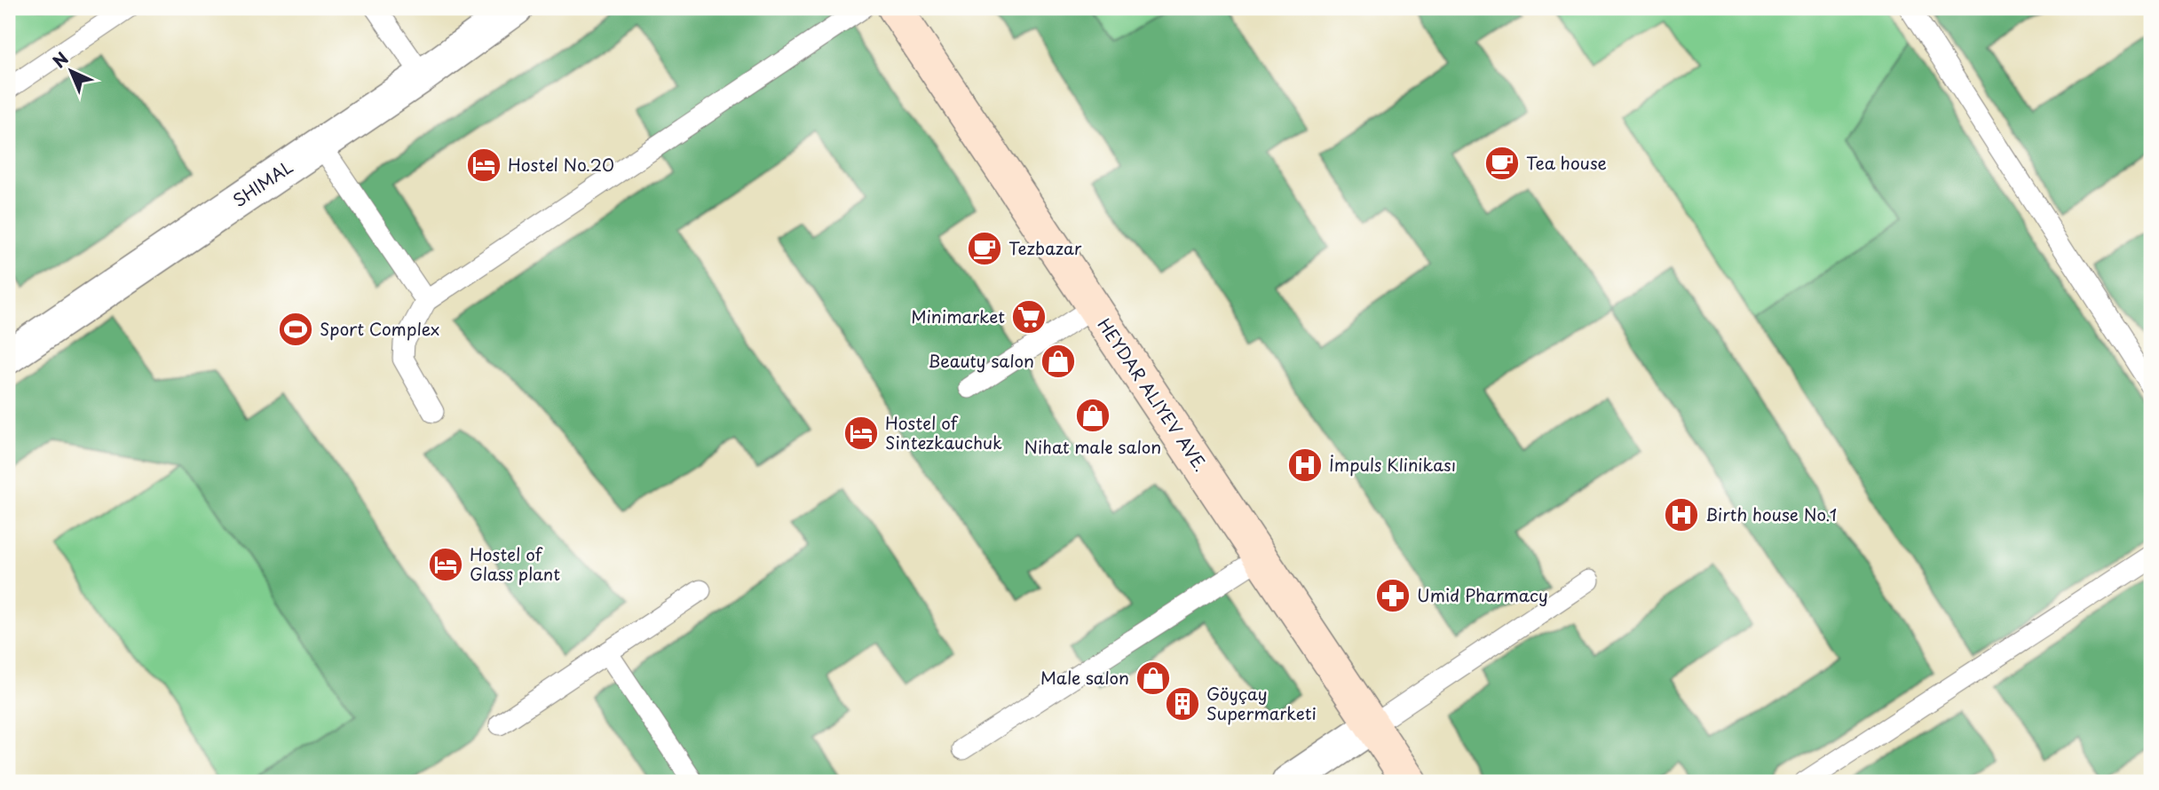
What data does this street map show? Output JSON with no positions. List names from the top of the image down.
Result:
{
  "streets": {
    "main road": ["HEYDAR ALIYEV AVE."],
    "street": ["SHIMAL"]
  },
  "places": {
    "cafe": ["Tea house", "Tezbazar"],
    "hotel": ["Hostel No.20", "Hostel of Sintezkauchuk", "Hostel of Glass plant"],
    "supermarket": ["Minimarket"],
    "sports": ["Sport Complex"],
    "shop": ["Beauty salon", "Nihat male salon", "Male salon"],
    "hospital": ["İmpuls Klinikası", "Birth house No.1"],
    "pharmacy": ["Umid Pharmacy"],
    "building": ["Göyçay Supermarketi"]
  },
  "north": "top left"
}
